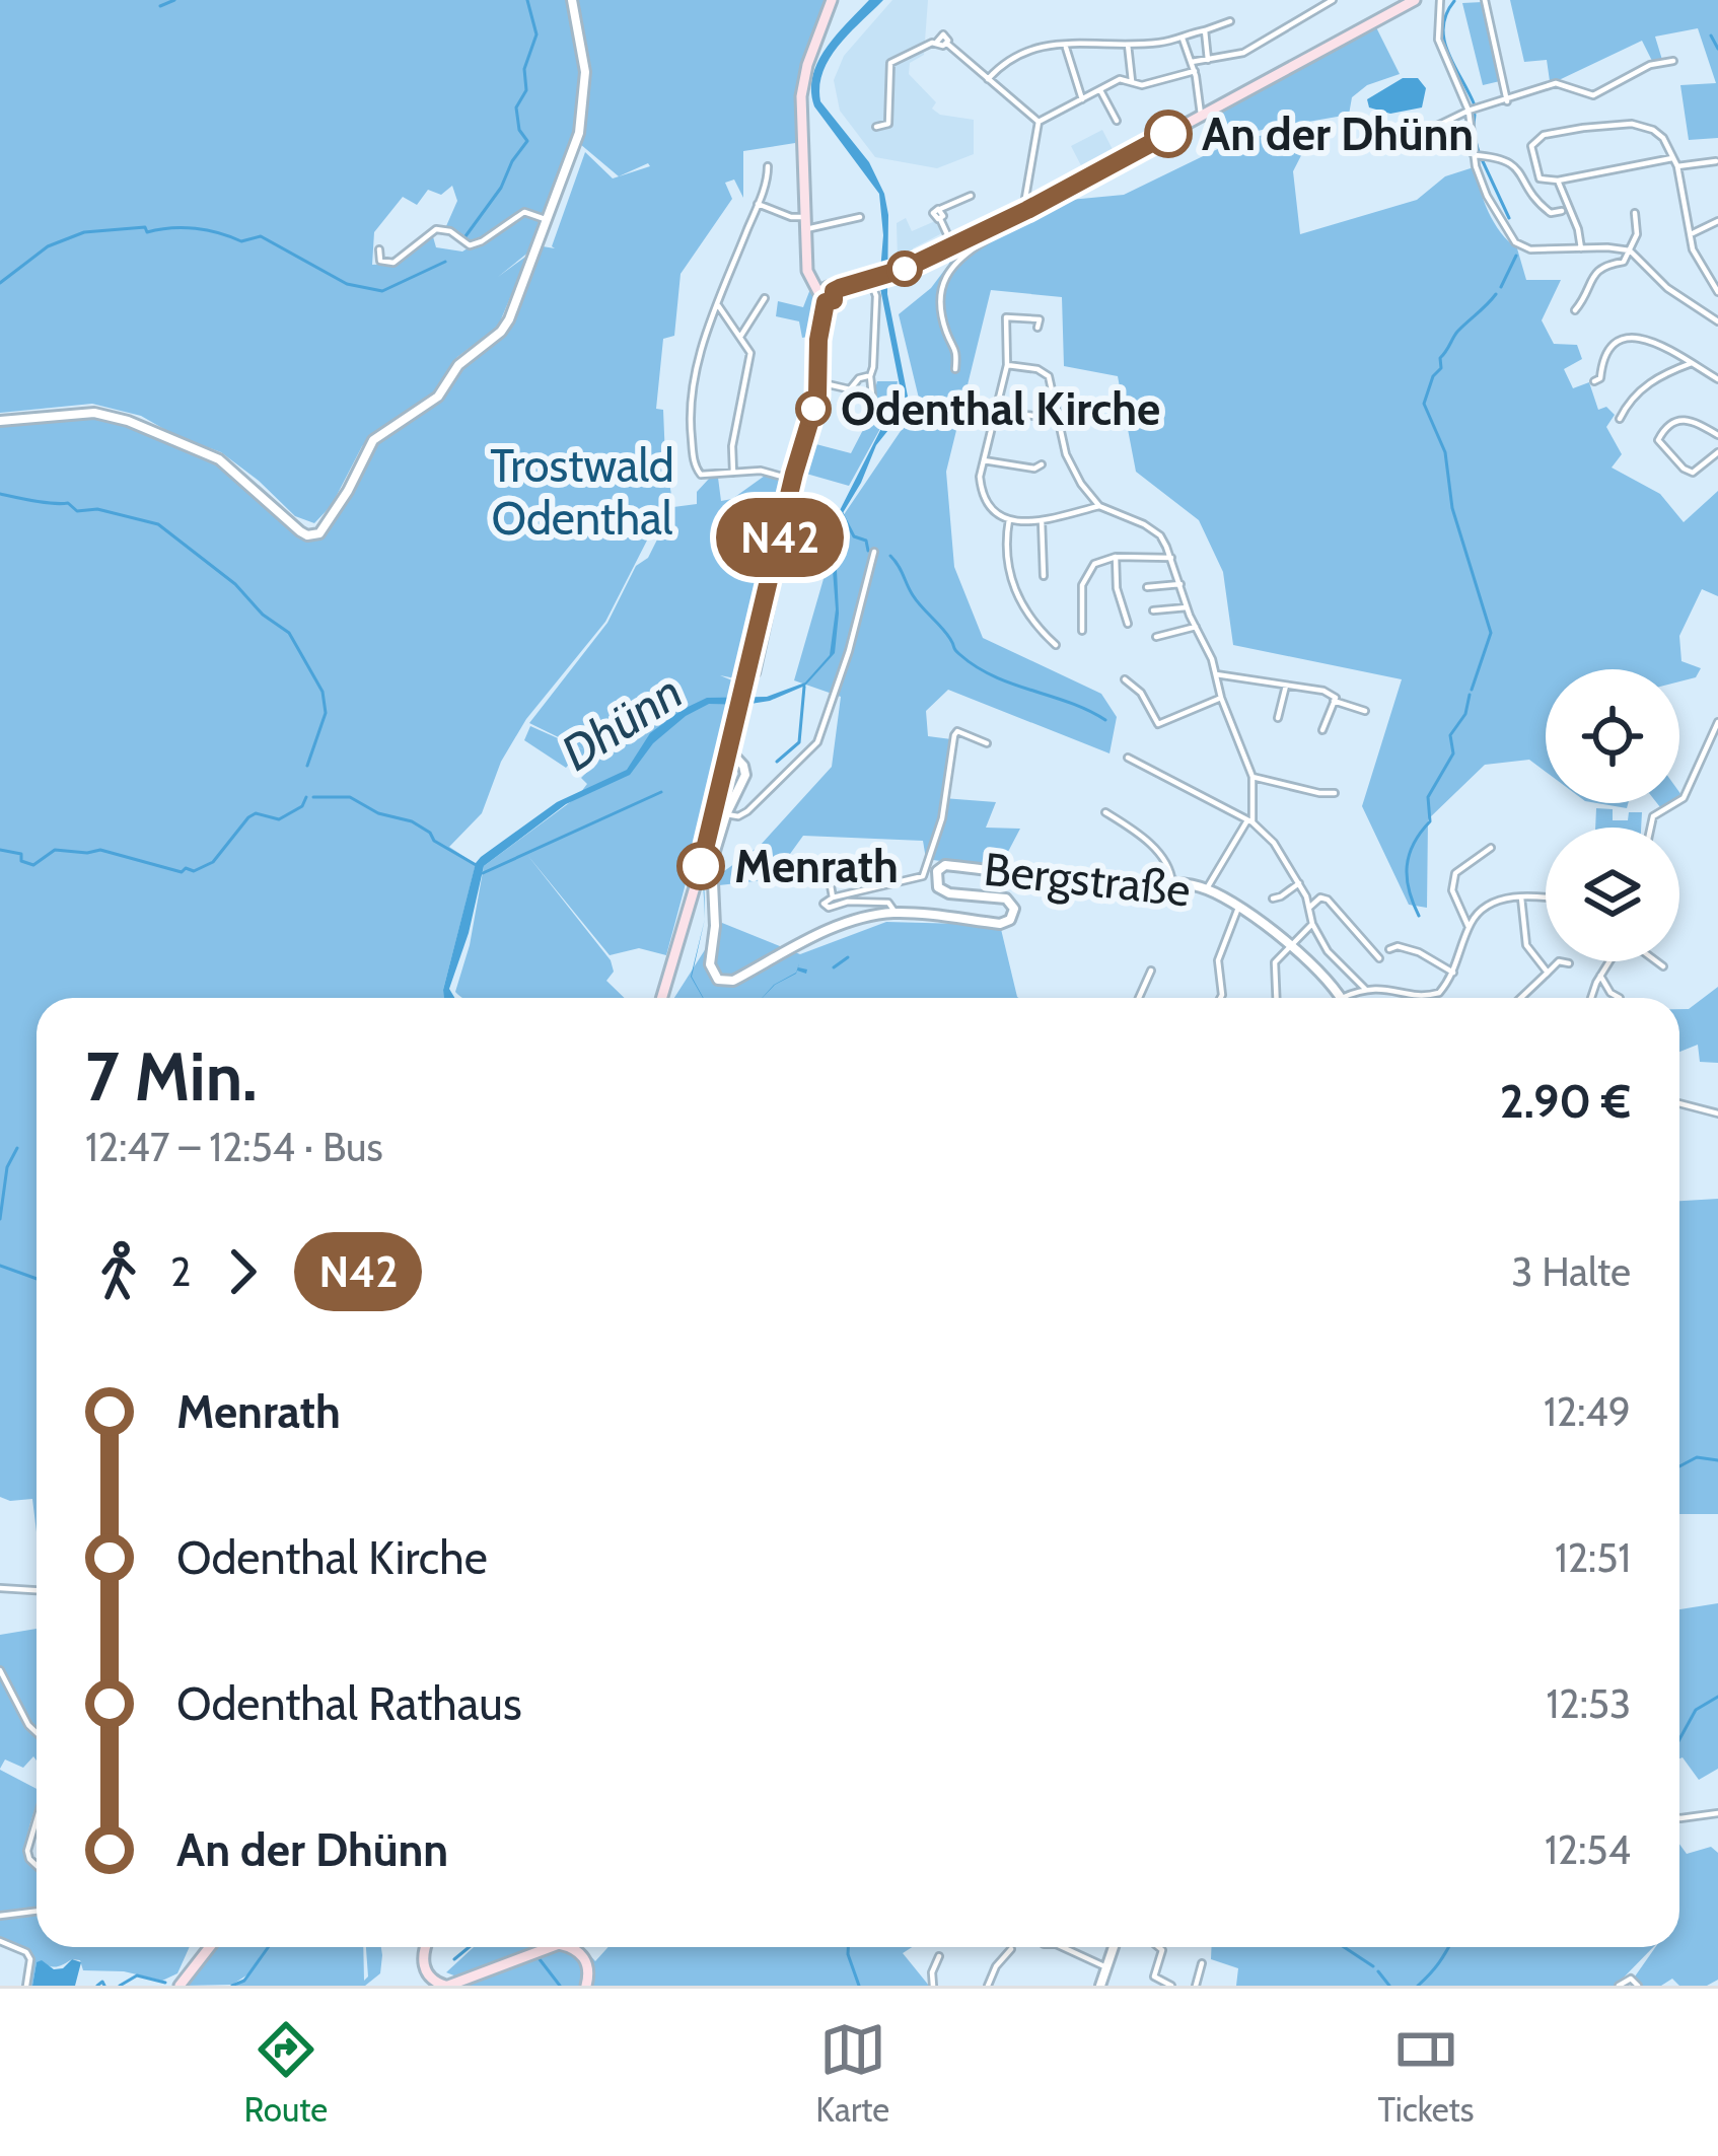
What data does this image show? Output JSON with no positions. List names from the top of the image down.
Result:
{
  "streets": {
    "street": ["Bergstraße"]
  },
  "water": ["Dhünn"],
  "parks": ["Trostwald Odenthal"],
  "places": ["An der Dhünn", "Odenthal Kirche", "Menrath"],
  "lines": ["bus line N42"],
  "page": {
    "on_map": "N42",
    "heading": ["7 Min.", "12:47 – 12:54 · Bus", "2.90 €"],
    "legs": ["2", "N42", "3 Halte"],
    "list": [
      {
        "name": "Menrath",
        "value": "12:49"
      },
      {
        "name": "Odenthal Kirche",
        "value": "12:51"
      },
      {
        "name": "Odenthal Rathaus",
        "value": "12:53"
      },
      {
        "name": "An der Dhünn",
        "value": "12:54"
      }
    ],
    "tabs": ["Route", "Karte", "Tickets"]
  }
}
